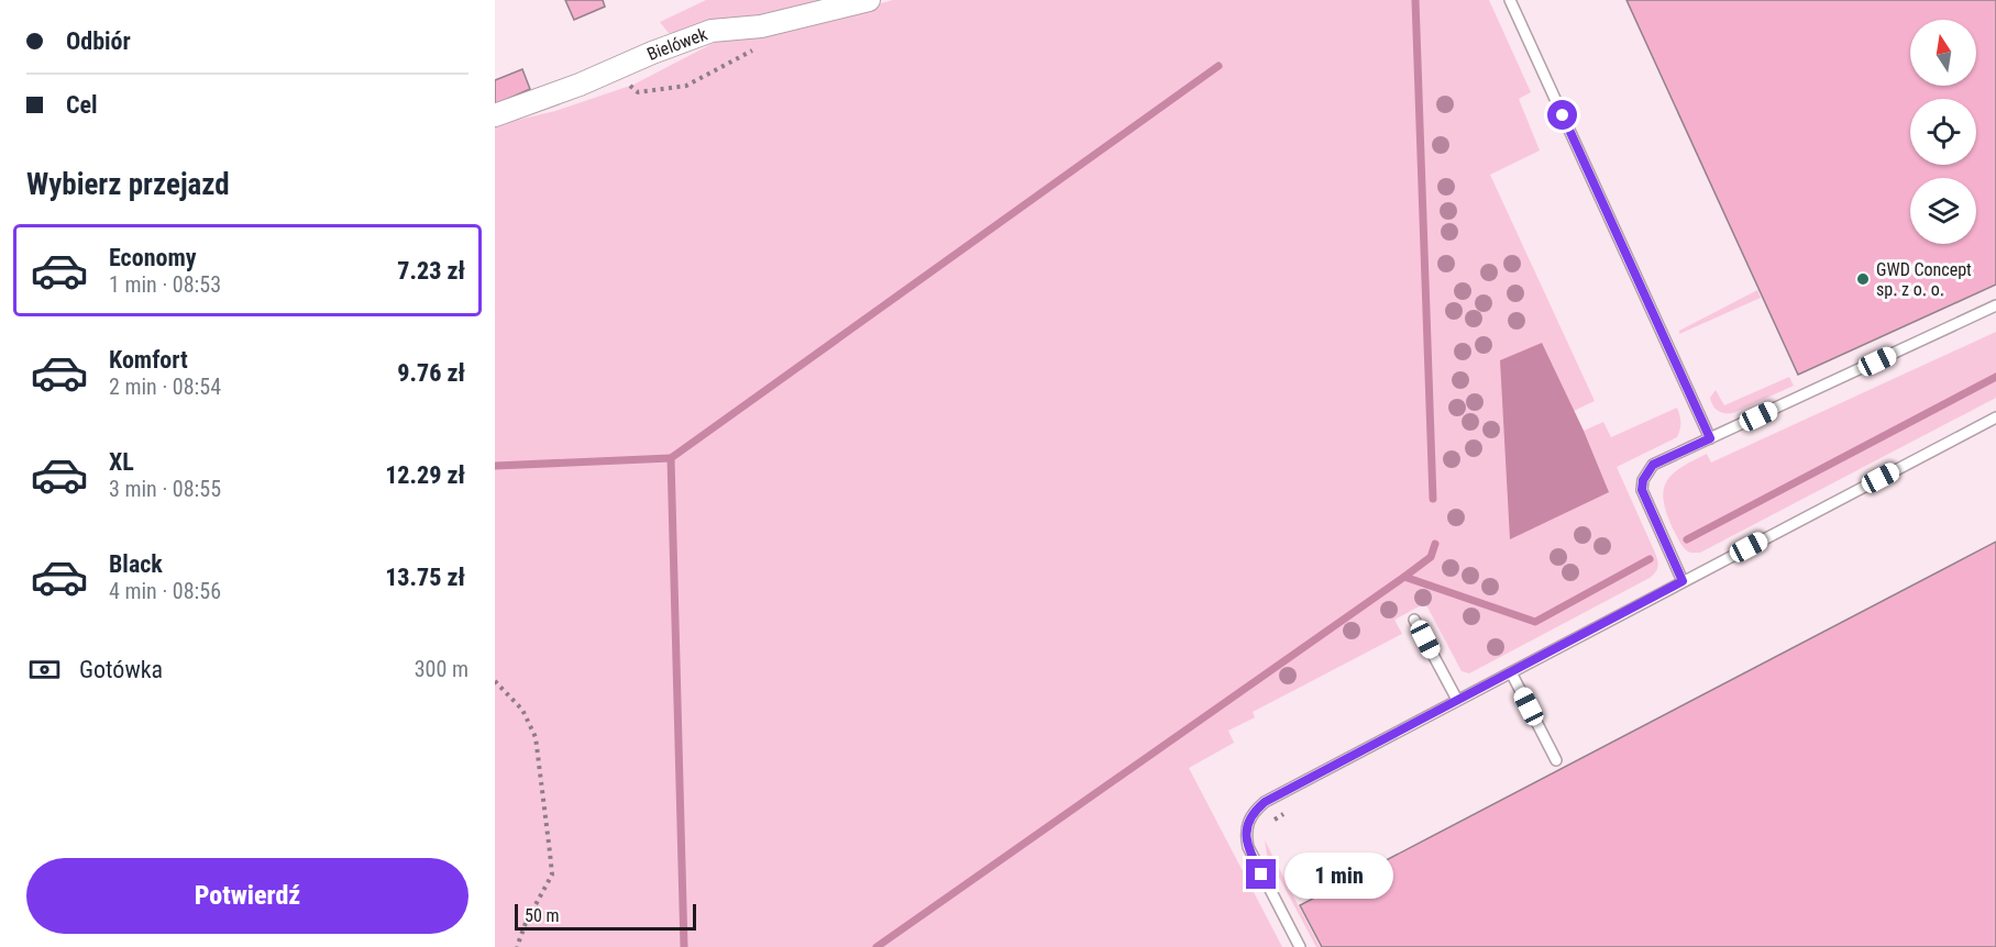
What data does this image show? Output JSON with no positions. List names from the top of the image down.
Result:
{
  "streets": {
    "street": ["Bielówek"]
  },
  "places": ["GWD Concept sp. z o. o."],
  "scale_bar": "50 m",
  "north": "top",
  "page": {
    "banner": ["Odbiór", "Cel"],
    "heading": "Wybierz przejazd",
    "list": [
      {
        "name": "Economy",
        "note": "1 min · 08:53",
        "value": "7.23 zł"
      },
      {
        "name": "Komfort",
        "note": "2 min · 08:54",
        "value": "9.76 zł"
      },
      {
        "name": "XL",
        "note": "3 min · 08:55",
        "value": "12.29 zł"
      },
      {
        "name": "Black",
        "note": "4 min · 08:56",
        "value": "13.75 zł"
      }
    ],
    "pay": ["Gotówka", "300 m"],
    "buttons": "Potwierdź",
    "bubble": "1 min",
    "scale": "50 m"
  }
}
